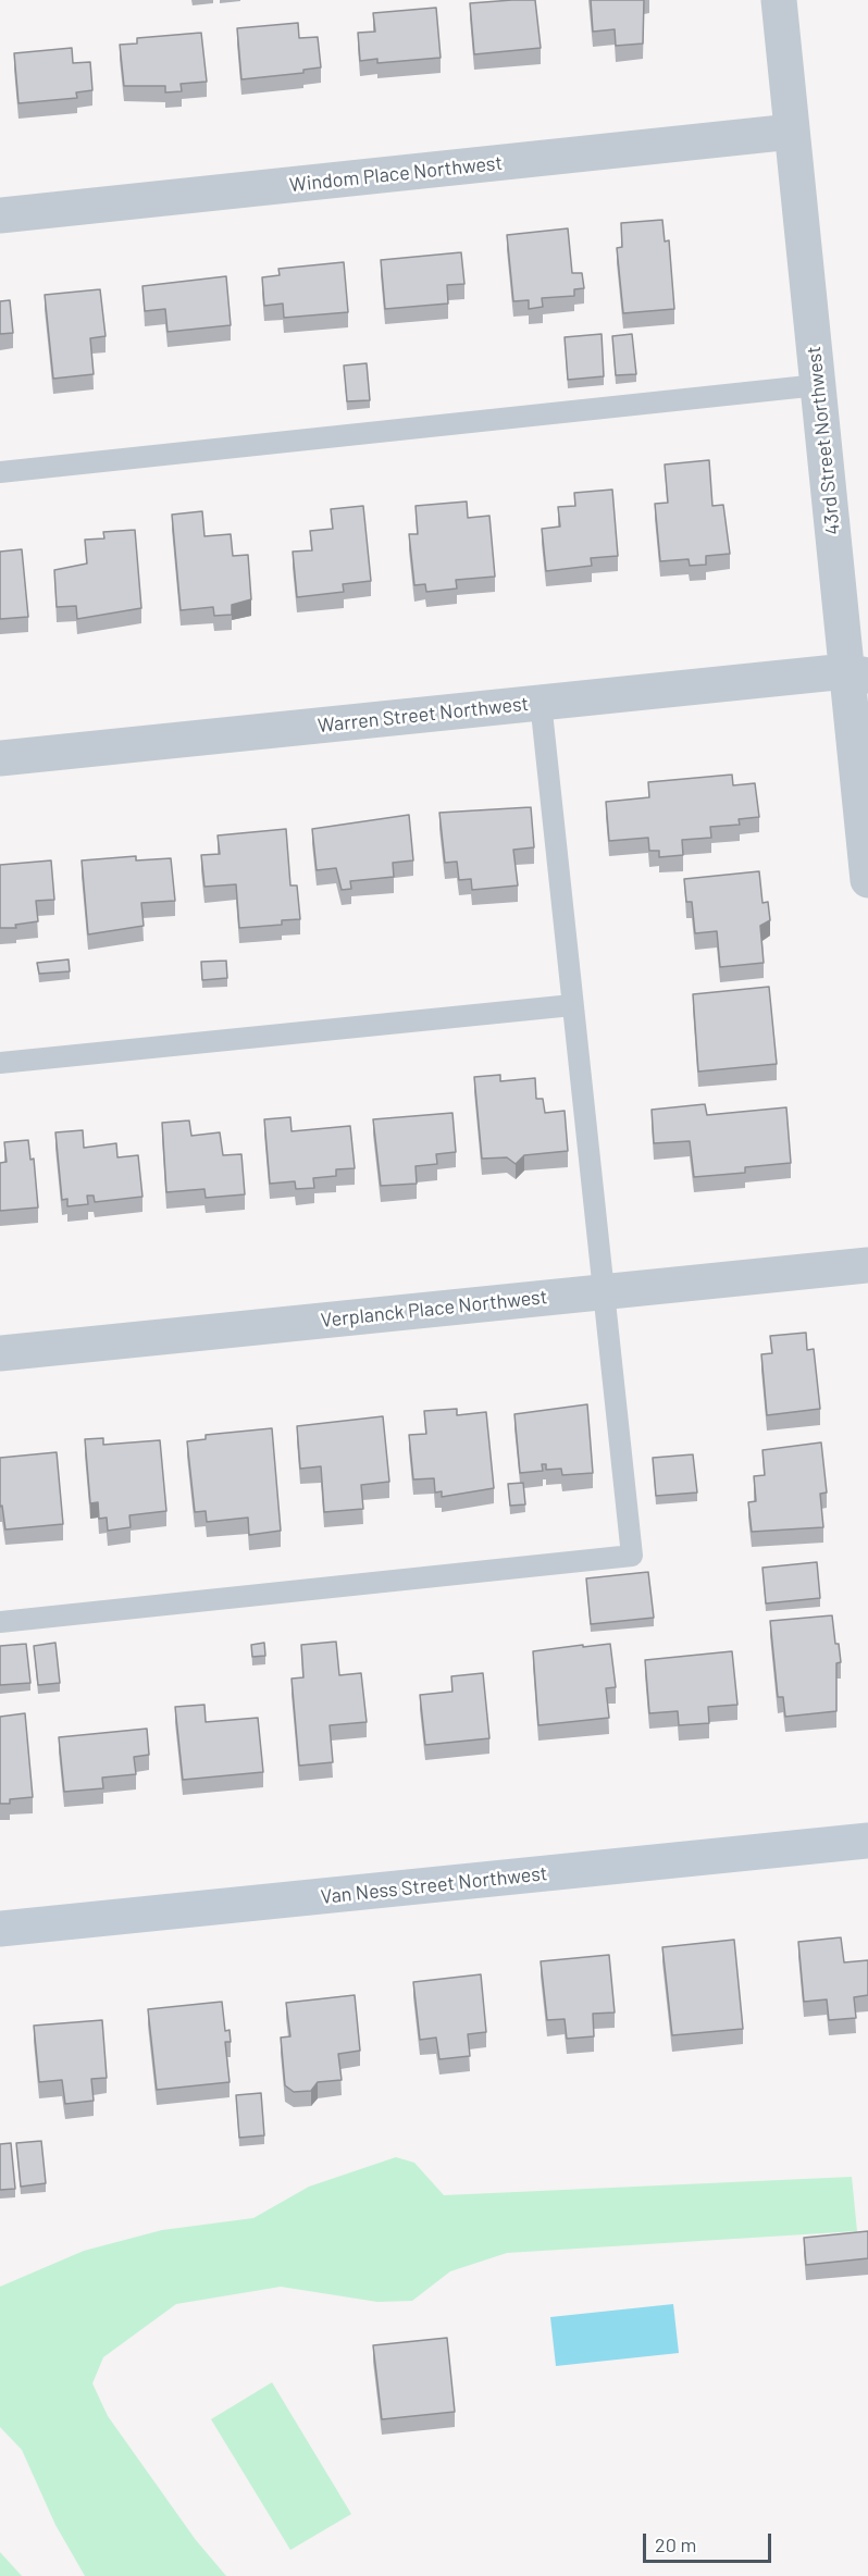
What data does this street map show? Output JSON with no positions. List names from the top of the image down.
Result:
{
  "streets": {
    "street": [
      "Windom Place Northwest",
      "43rd Street Northwest",
      "Warren Street Northwest",
      "Verplanck Place Northwest",
      "Van Ness Street Northwest"
    ]
  },
  "crossings": [
    ["Windom Place Northwest", "43rd Street Northwest"],
    ["43rd Street Northwest", "Warren Street Northwest"]
  ],
  "scale_bar": "20 m"
}
